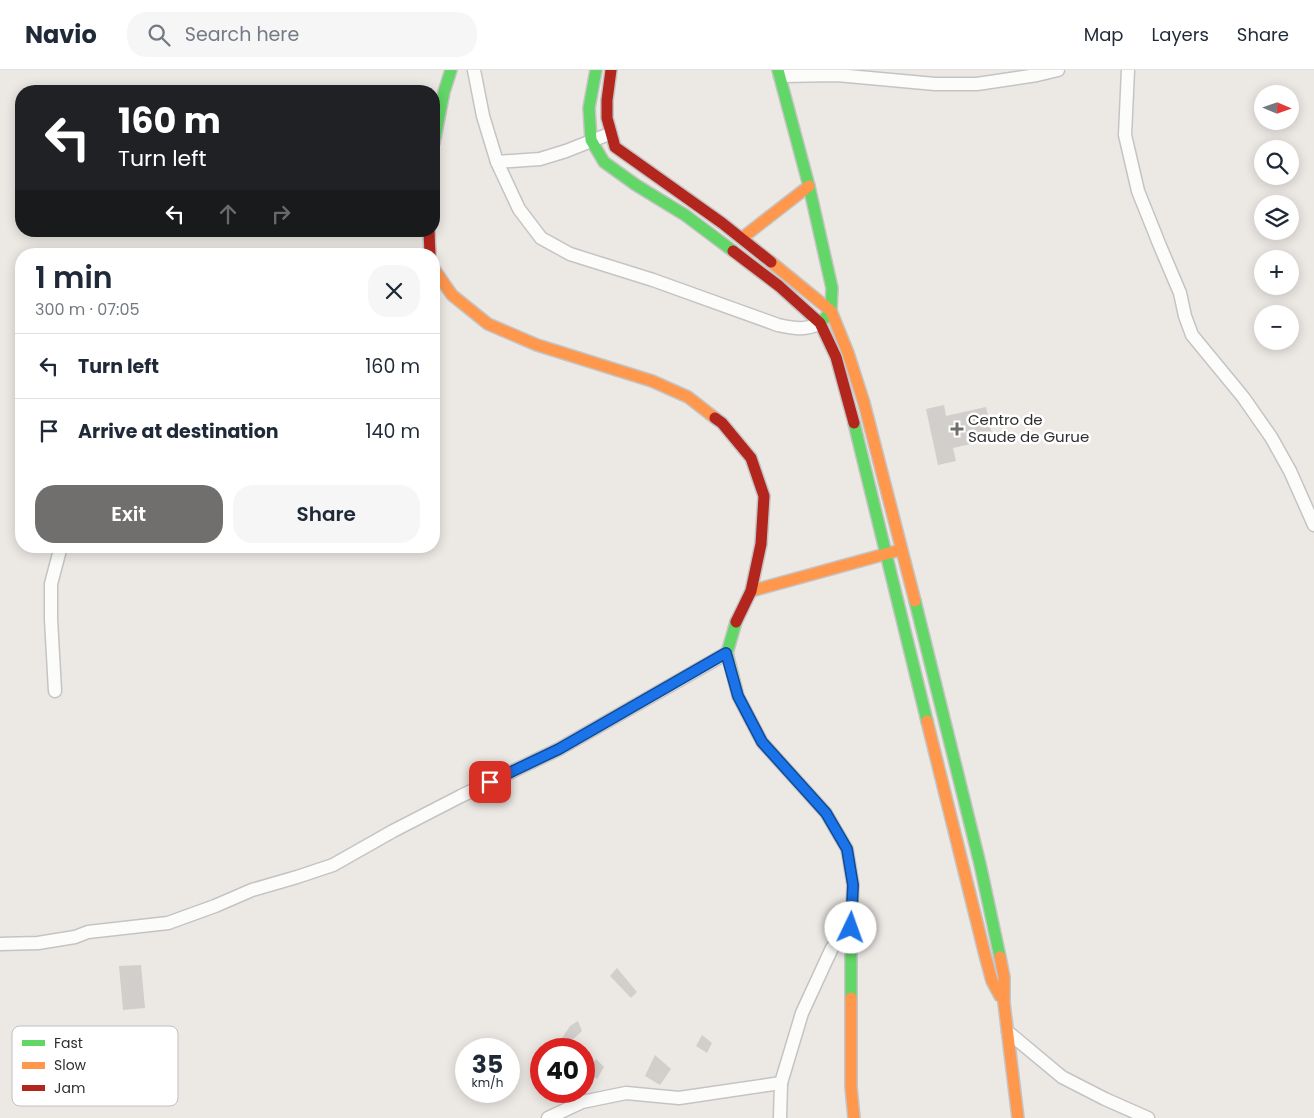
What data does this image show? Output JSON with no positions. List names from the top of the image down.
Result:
{
  "places": {
    "health": ["Centro de Saude de Gurue"]
  },
  "legend": ["Fast", "Slow", "Jam"],
  "north": "right",
  "page": {
    "header": "Navio",
    "search": "Search here",
    "nav": ["Map", "Layers", "Share"],
    "map_buttons": ["+", "−"],
    "turn": ["160 m", "Turn left"],
    "heading": ["1 min", "300 m · 07:05"],
    "list": [
      {
        "name": "Turn left",
        "value": "160 m"
      },
      {
        "name": "Arrive at destination",
        "value": "140 m"
      }
    ],
    "buttons": ["Exit", "Share"],
    "speed": "35 km/h",
    "limit": "40"
  }
}
